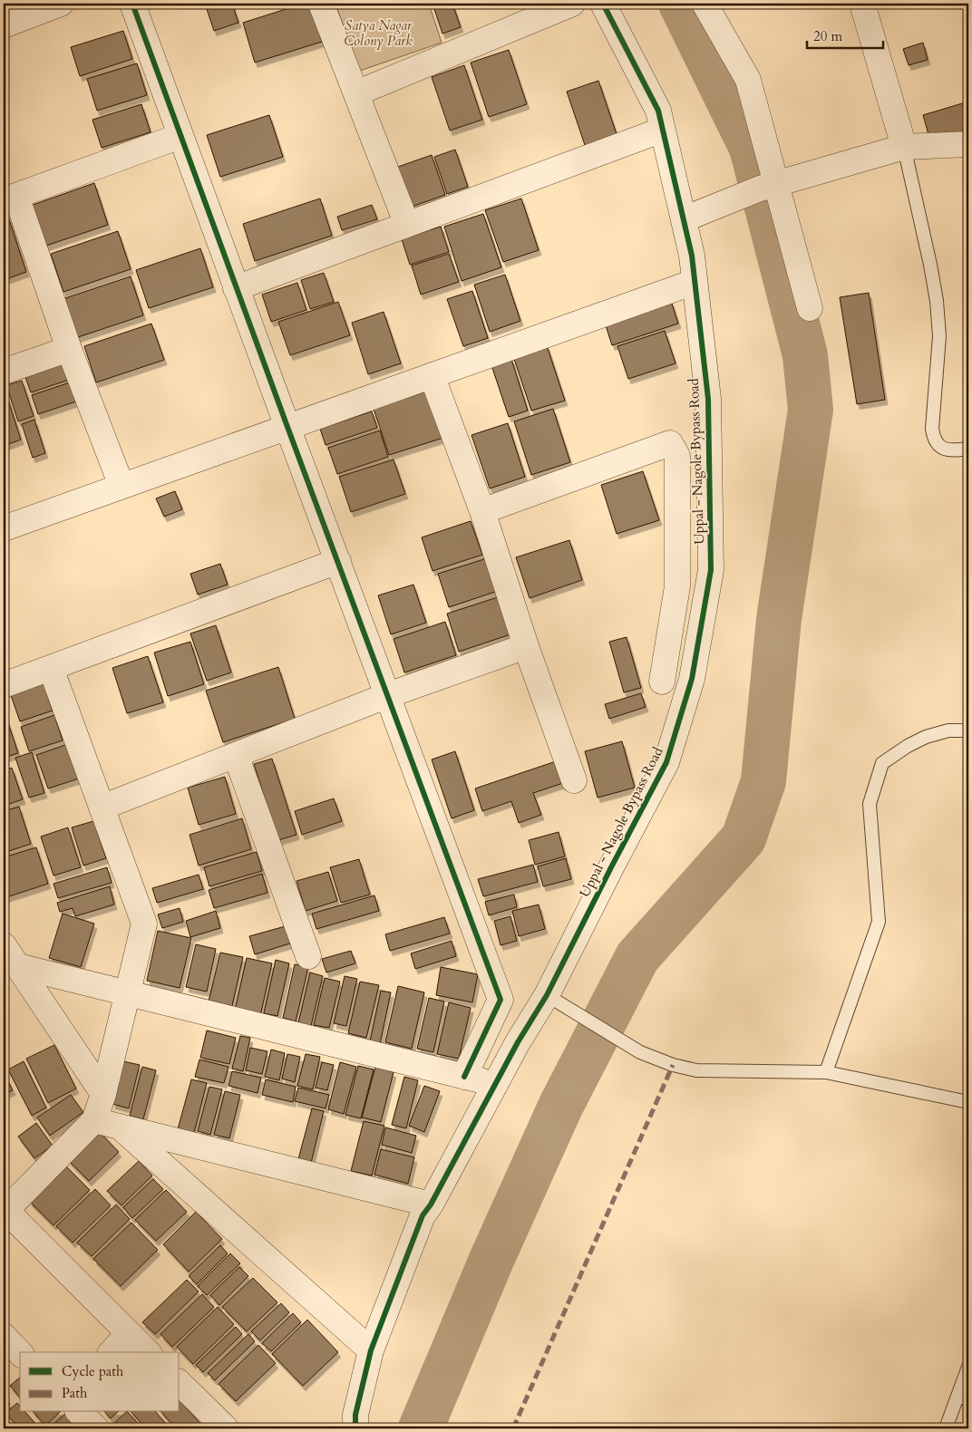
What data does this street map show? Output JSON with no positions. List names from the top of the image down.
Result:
{
  "streets": {
    "street": ["Uppal - Nagole Bypass Road"]
  },
  "parks": ["Satya Nagar Colony Park"],
  "legend": ["Cycle path", "Path"],
  "scale_bar": "20 m"
}
